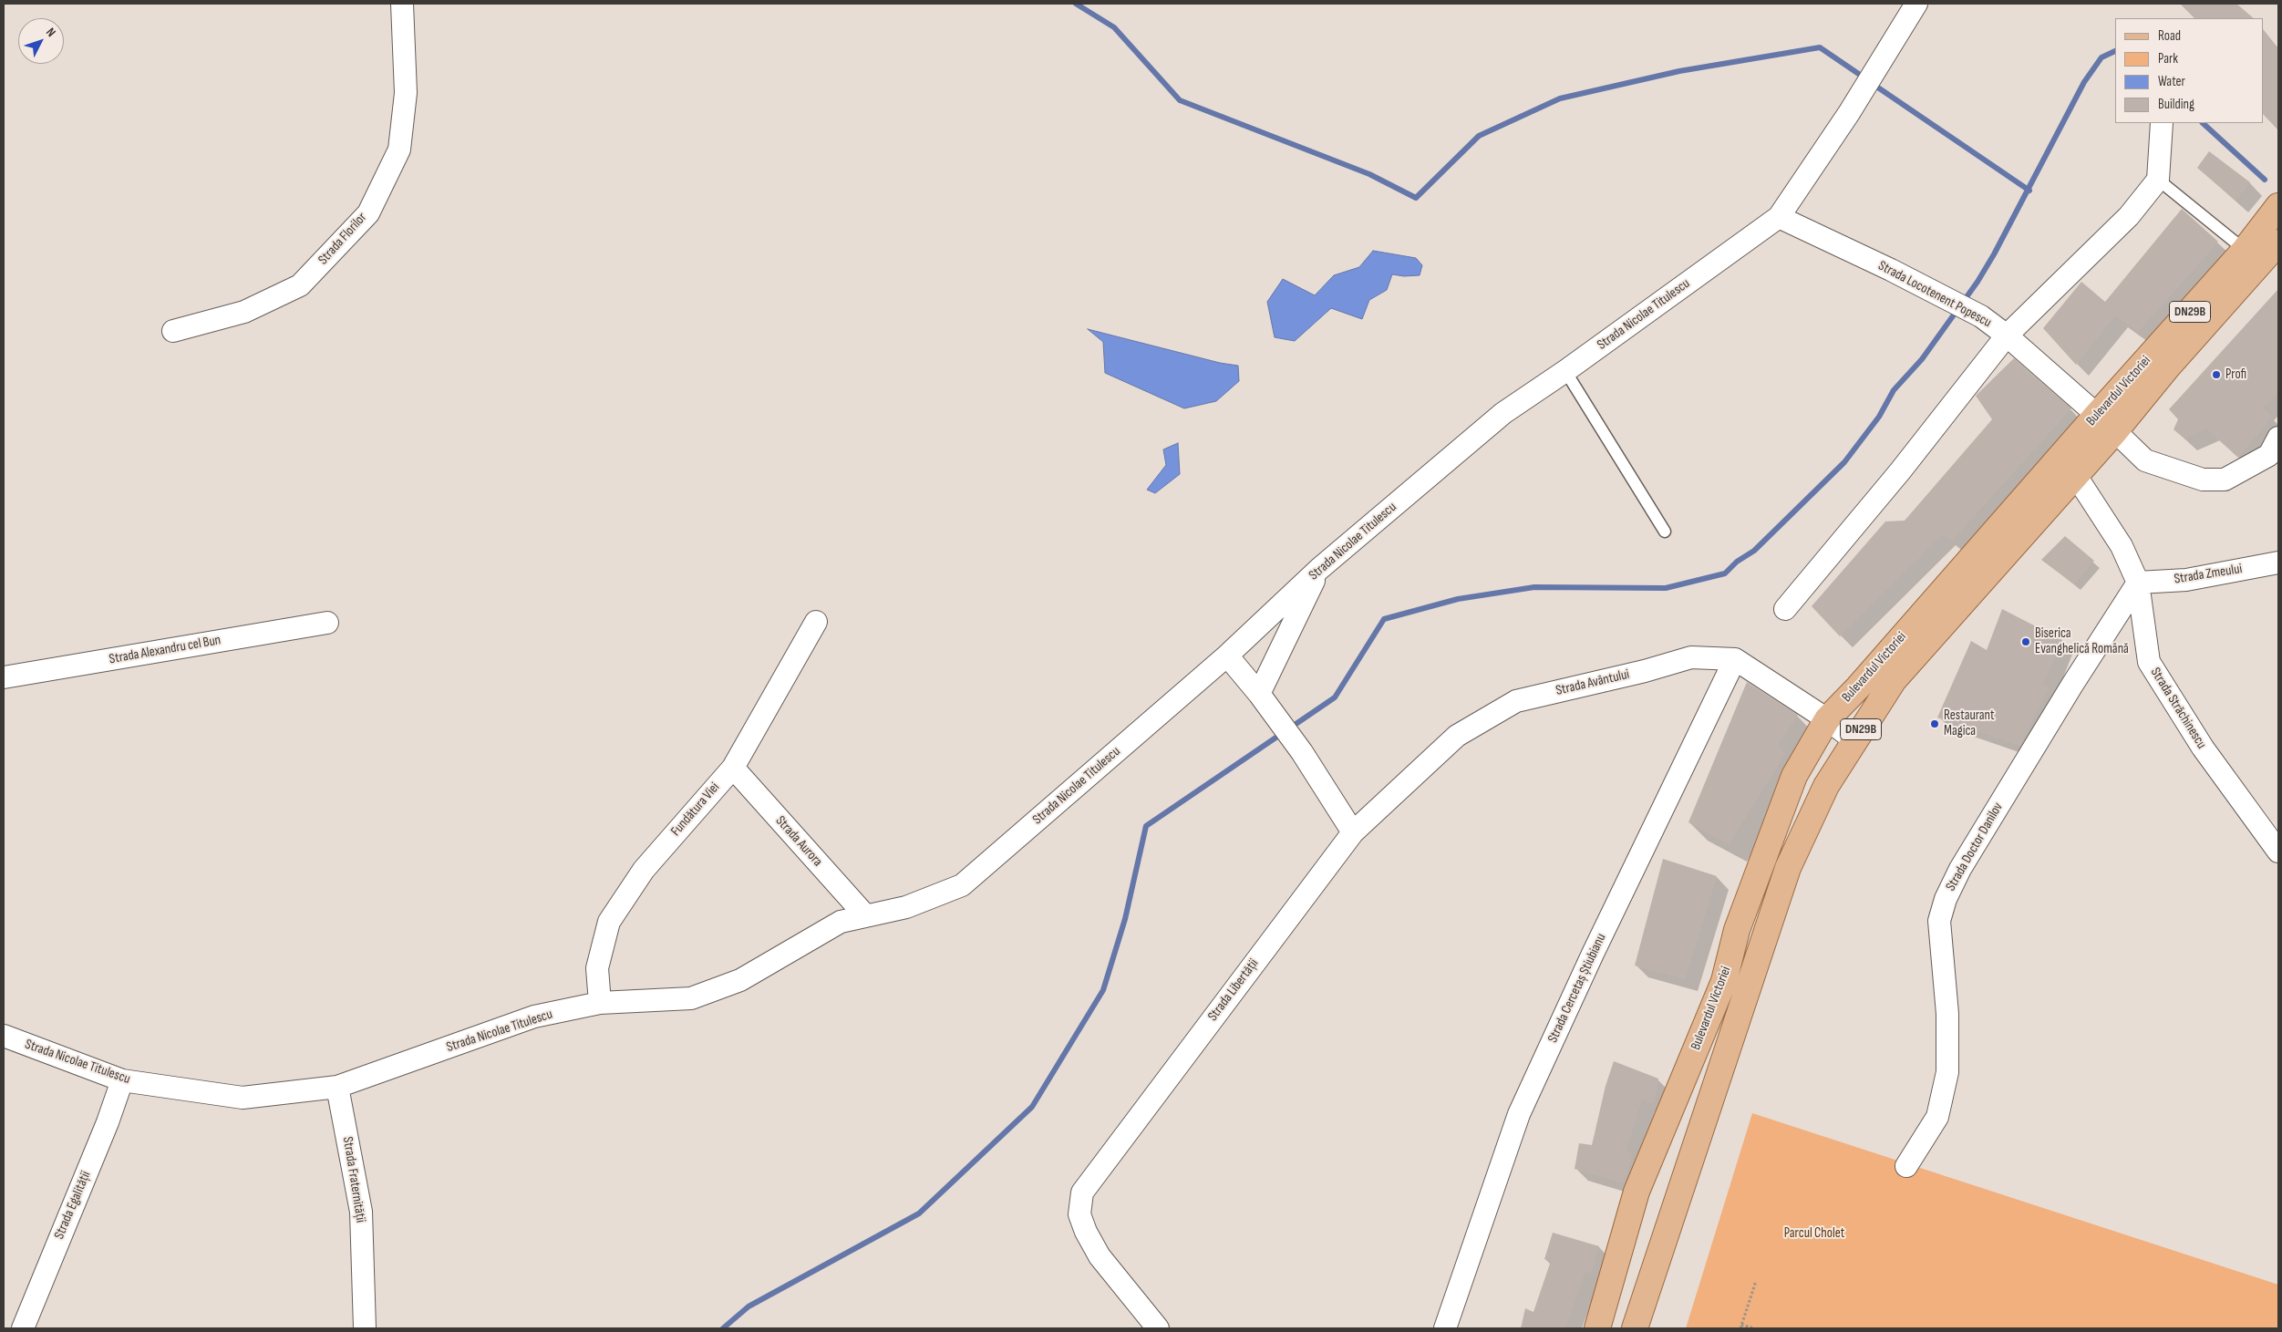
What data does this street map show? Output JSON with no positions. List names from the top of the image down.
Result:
{
  "streets": {
    "main road": ["DN29B", "Bulevardul Victoriei"],
    "street": [
      "Strada Florilor",
      "Strada Locotenent Popescu",
      "Strada Nicolae Titulescu",
      "Strada Zmeului",
      "Strada Alexandru cel Bun",
      "Strada Avântului",
      "Strada Străchinescu",
      "Fundătura Viei",
      "Strada Aurora",
      "Strada Doctor Danilov",
      "Strada Cercetaș Știubianu",
      "Strada Libertății",
      "Strada Fraternității",
      "Strada Egalității"
    ]
  },
  "crossings": [
    ["Strada Locotenent Popescu", "Strada Nicolae Titulescu"],
    ["Strada Locotenent Popescu", "Bulevardul Victoriei"],
    ["Strada Nicolae Titulescu", "Fundătura Viei"],
    ["Strada Nicolae Titulescu", "Strada Aurora"],
    ["Strada Nicolae Titulescu", "Strada Fraternității"],
    ["Strada Nicolae Titulescu", "Strada Egalității"],
    ["Bulevardul Victoriei", "Strada Străchinescu"],
    ["Strada Zmeului", "Strada Străchinescu"],
    ["Strada Zmeului", "Strada Doctor Danilov"],
    ["Strada Avântului", "Strada Cercetaș Știubianu"],
    ["Strada Avântului", "Strada Libertății"],
    ["Strada Străchinescu", "Strada Doctor Danilov"],
    ["Fundătura Viei", "Strada Aurora"]
  ],
  "parks": ["Parcul Cholet"],
  "places": ["Profi", "Biserica Evanghelică Română", "Restaurant Magica"],
  "legend": [
    "Road",
    "Park",
    "Water",
    "Building"
  ],
  "north": "top right"
}
